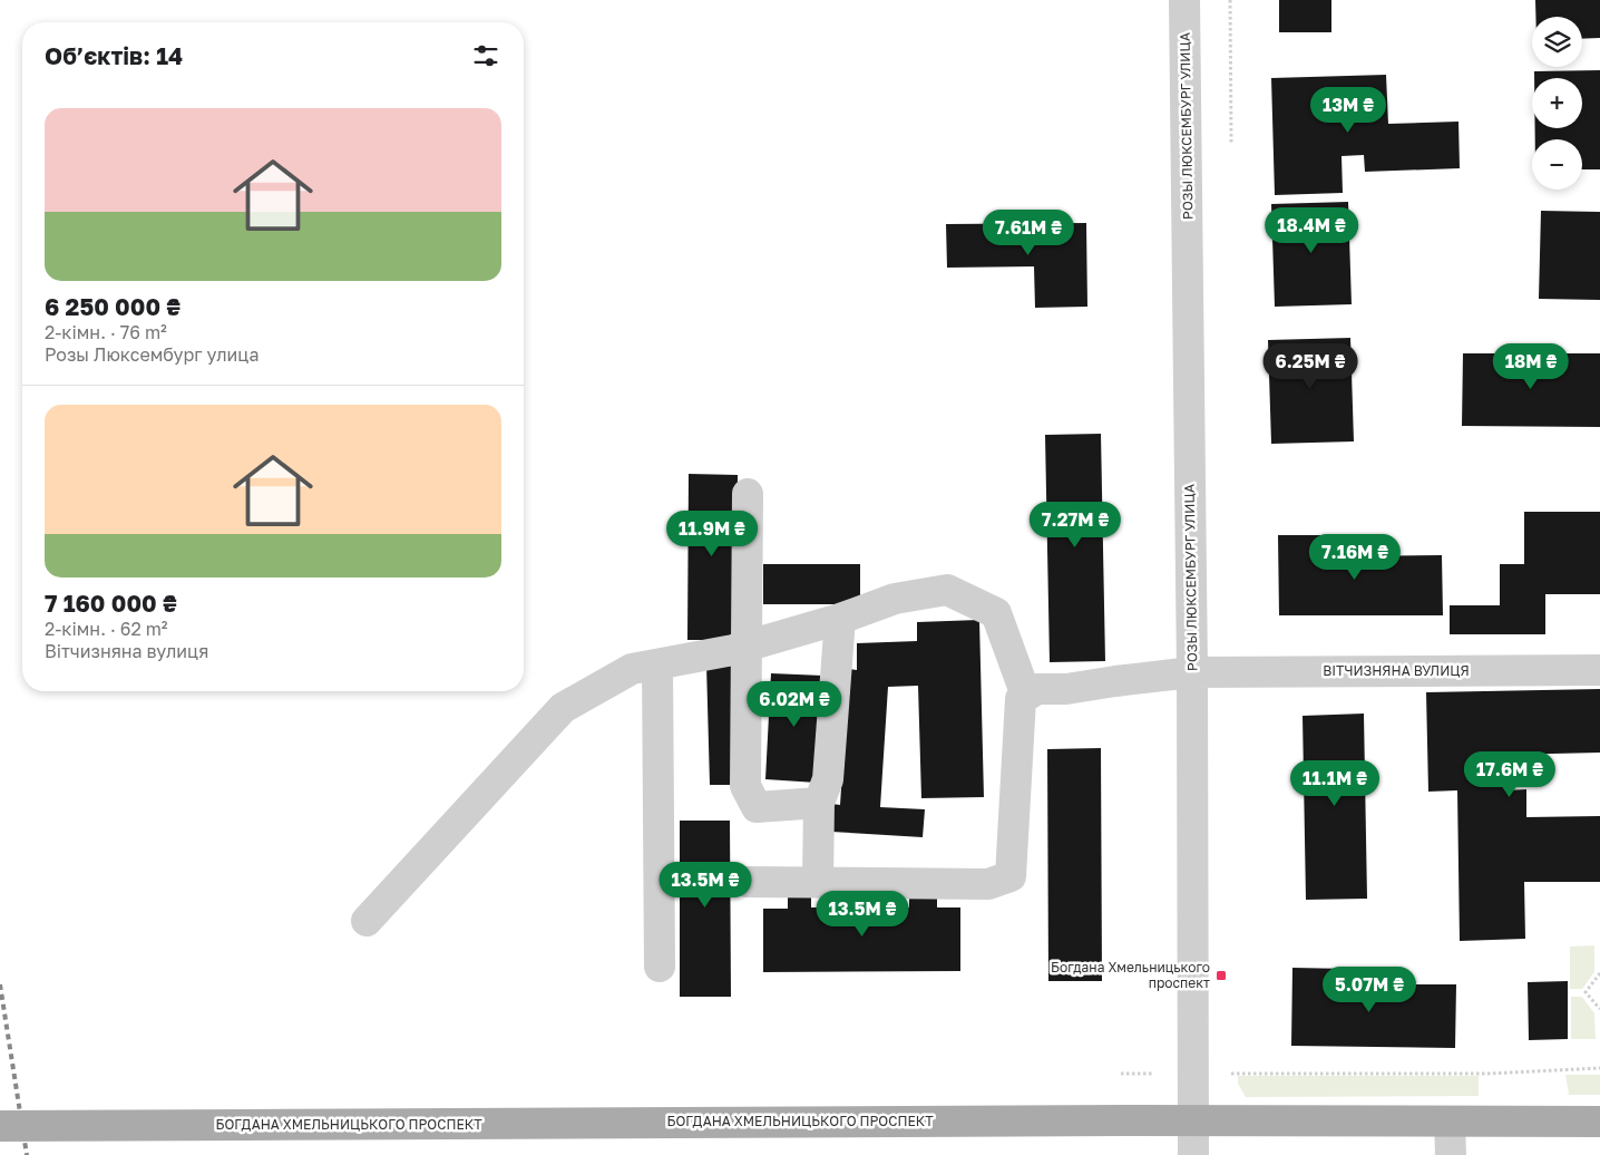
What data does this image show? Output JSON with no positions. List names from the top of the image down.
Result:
{
  "streets": {
    "main road": ["БОГДАНА ХМЕЛЬНИЦЬКОГО ПРОСПЕКТ"],
    "street": ["РОЗЫ ЛЮКСЕМБУРГ УЛИЦА", "ВІТЧИЗНЯНА ВУЛИЦЯ"]
  },
  "crossings": [
    ["РОЗЫ ЛЮКСЕМБУРГ УЛИЦА", "ВІТЧИЗНЯНА ВУЛИЦЯ"],
    ["РОЗЫ ЛЮКСЕМБУРГ УЛИЦА", "БОГДАНА ХМЕЛЬНИЦЬКОГО ПРОСПЕКТ"]
  ],
  "places": {
    "transit": ["Богдана Хмельницького проспект"]
  },
  "page": {
    "map_buttons": ["+", "−"],
    "heading": "Об’єктів: 14",
    "price": [
      "13M ₴",
      "18.4M ₴",
      "7.61M ₴",
      "6.25M ₴",
      "18M ₴",
      "7.27M ₴",
      "11.9M ₴",
      "7.16M ₴",
      "6.02M ₴",
      "17.6M ₴",
      "11.1M ₴",
      "13.5M ₴",
      "13.5M ₴",
      "5.07M ₴"
    ],
    "list": [
      {
        "name": "6 250 000 ₴",
        "note": "2-кімн. · 76 m² · Розы Люксембург улица"
      },
      {
        "name": "7 160 000 ₴",
        "note": "2-кімн. · 62 m² · Вітчизняна вулиця"
      }
    ]
  }
}
